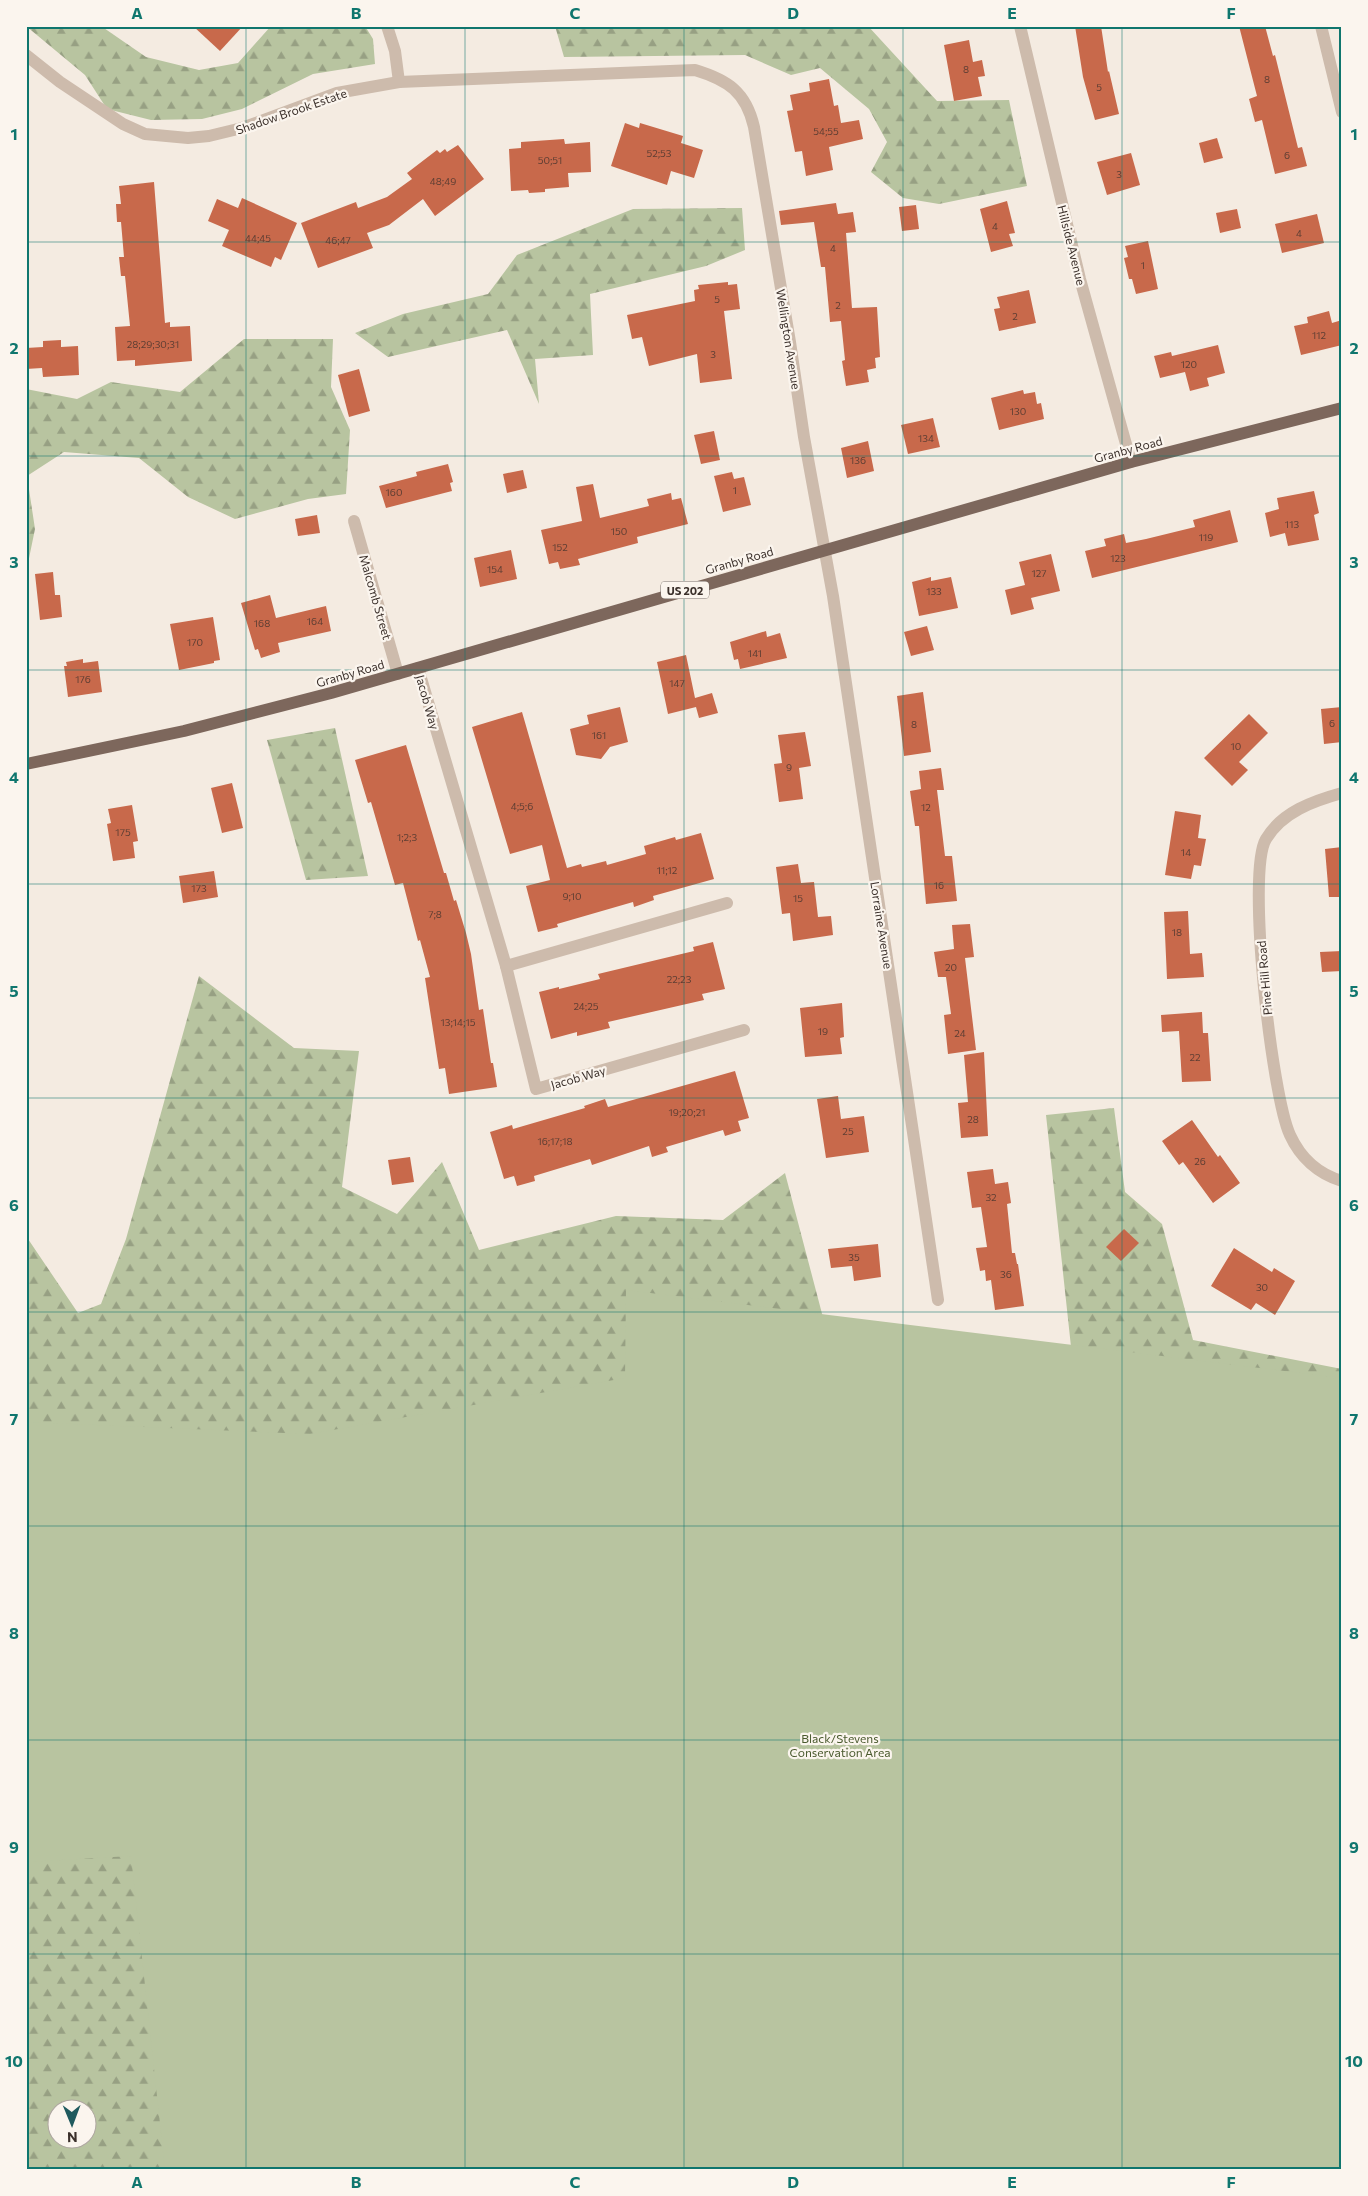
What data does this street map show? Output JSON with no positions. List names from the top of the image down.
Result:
{
  "streets": {
    "main road": ["Granby Road", "US 202"],
    "street": [
      "Shadow Brook Estate",
      "Hillside Avenue",
      "Wellington Avenue",
      "Malcomb Street",
      "Jacob Way",
      "Lorraine Avenue",
      "Pine Hill Road"
    ]
  },
  "crossings": [
    ["Shadow Brook Estate", "Wellington Avenue"],
    ["Hillside Avenue", "Granby Road"],
    ["Wellington Avenue", "Granby Road"],
    ["Wellington Avenue", "Lorraine Avenue"],
    ["Granby Road", "Malcomb Street"],
    ["Granby Road", "Jacob Way"],
    ["Granby Road", "Lorraine Avenue"]
  ],
  "parks": ["Black/Stevens Conservation Area"],
  "house_numbers": [
    "8",
    "8",
    "5",
    "54;55",
    "52;53",
    "6",
    "50;51",
    "3",
    "48;49",
    "4",
    "4",
    "44;45",
    "46;47",
    "4",
    "1",
    "5",
    "2",
    "2",
    "112",
    "28;29;30;31",
    "3",
    "120",
    "130",
    "134",
    "136",
    "1",
    "160",
    "113",
    "150",
    "119",
    "152",
    "123",
    "154",
    "127",
    "133",
    "164",
    "168",
    "170",
    "141",
    "176",
    "147",
    "6",
    "8",
    "161",
    "10",
    "9",
    "4;5;6",
    "12",
    "175",
    "1;2;3",
    "14",
    "11;12",
    "16",
    "173",
    "9;10",
    "15",
    "7;8",
    "18",
    "20",
    "22;23",
    "24;25",
    "13;14;15",
    "19",
    "24",
    "22",
    "19;20;21",
    "28",
    "25",
    "16;17;18",
    "26",
    "32",
    "35",
    "36",
    "30"
  ],
  "north": "bottom",
  "grid": {
    "columns": [
      "A",
      "B",
      "C",
      "D",
      "E",
      "F"
    ],
    "rows": [
      "1",
      "2",
      "3",
      "4",
      "5",
      "6",
      "7",
      "8",
      "9",
      "10"
    ]
  }
}
